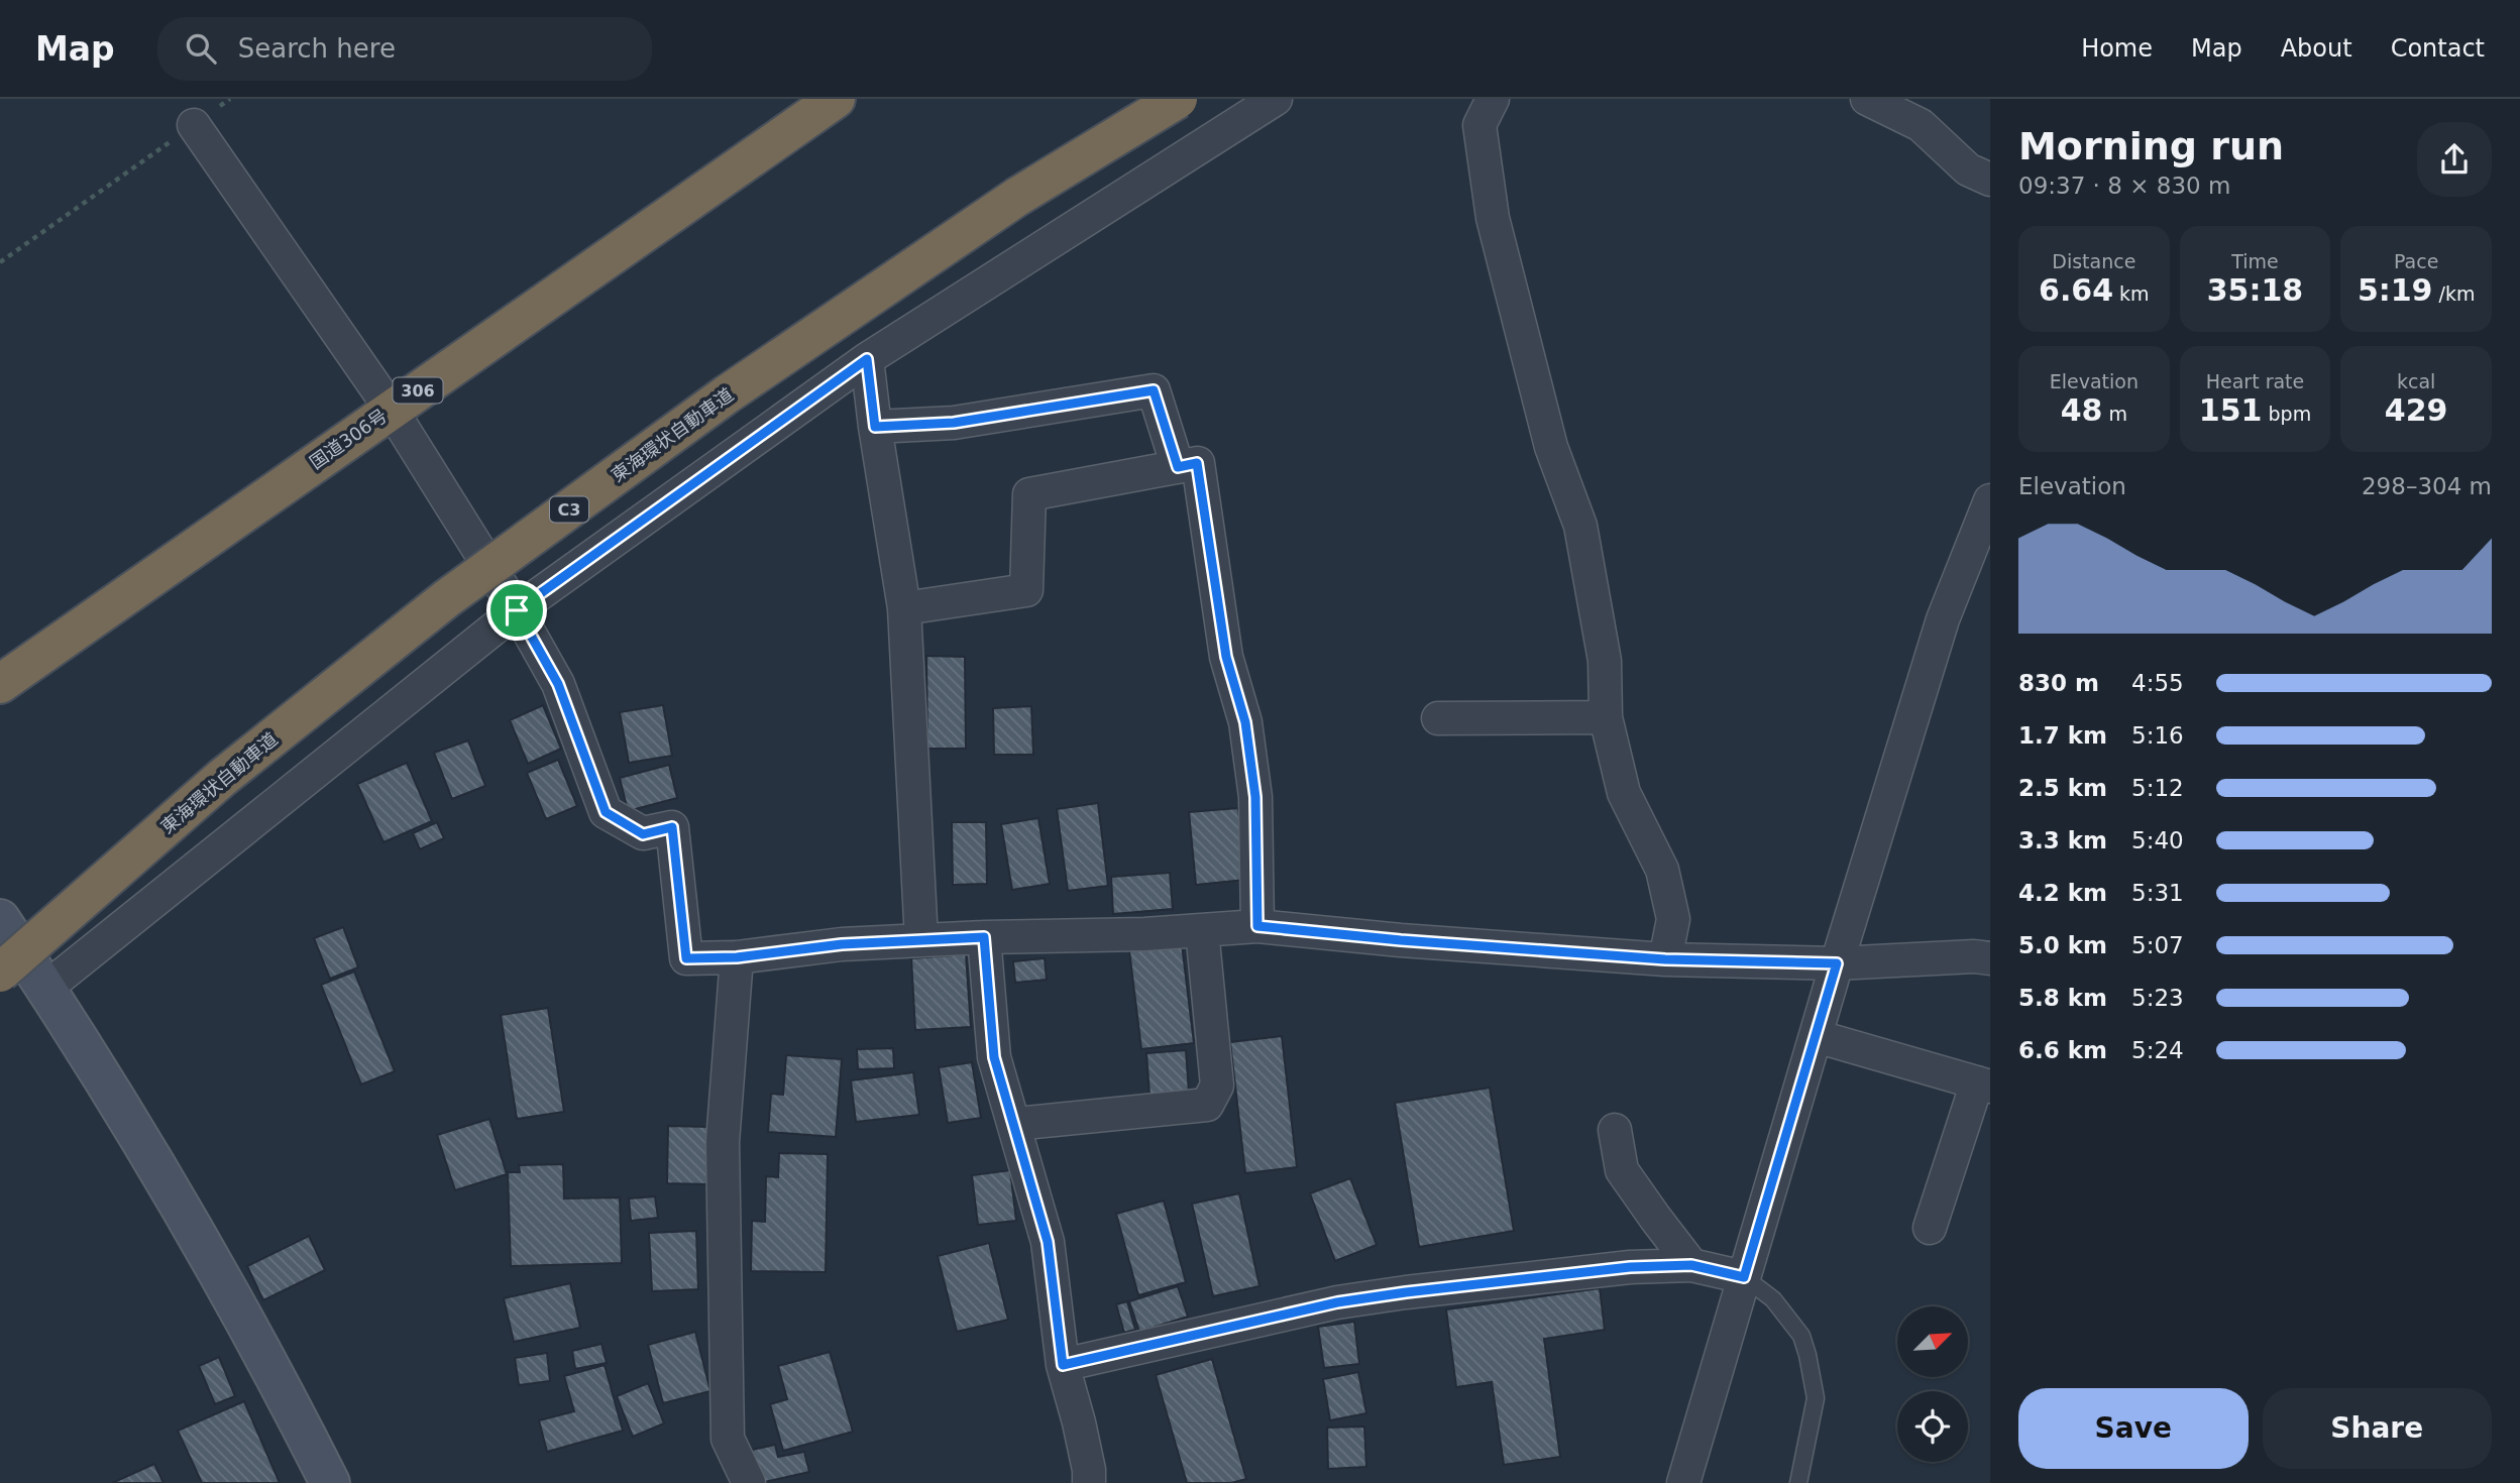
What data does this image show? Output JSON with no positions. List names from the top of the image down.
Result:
{
  "streets": {
    "highway": [
      "306",
      "東海環状自動車道",
      "国道306号",
      "C3"
    ]
  },
  "north": "top right",
  "page": {
    "header": "Map",
    "search": "Search here",
    "nav": [
      "Home",
      "Map",
      "About",
      "Contact"
    ],
    "heading": ["Morning run", "09:37 · 8 × 830 m"],
    "stats": [
      ["Distance", "6.64 km"],
      ["Time", "35:18"],
      ["Pace", "5:19 /km"],
      ["Elevation", "48 m"],
      ["Heart rate", "151 bpm"],
      ["kcal", "429"]
    ],
    "chart": ["Elevation", "298–304 m"],
    "list": [
      {
        "name": "830 m",
        "note": "4:55"
      },
      {
        "name": "1.7 km",
        "note": "5:16"
      },
      {
        "name": "2.5 km",
        "note": "5:12"
      },
      {
        "name": "3.3 km",
        "note": "5:40"
      },
      {
        "name": "4.2 km",
        "note": "5:31"
      },
      {
        "name": "5.0 km",
        "note": "5:07"
      },
      {
        "name": "5.8 km",
        "note": "5:23"
      },
      {
        "name": "6.6 km",
        "note": "5:24"
      }
    ],
    "buttons": ["Save", "Share"]
  }
}
